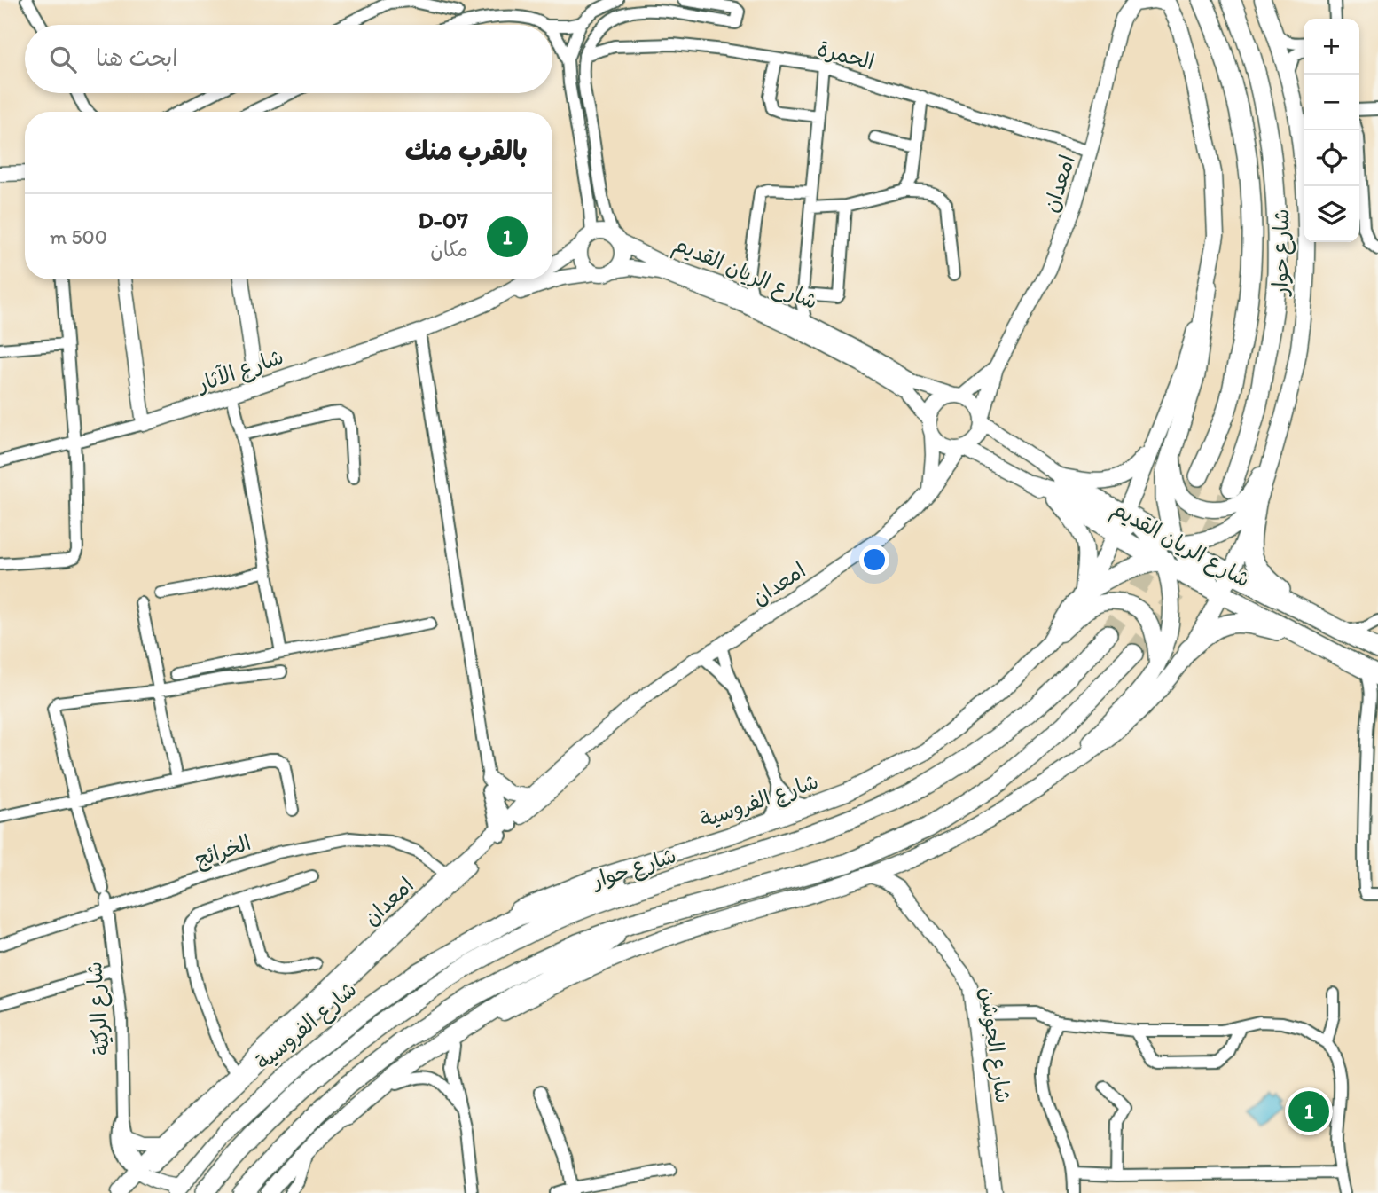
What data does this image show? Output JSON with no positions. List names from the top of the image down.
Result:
{
  "streets": {
    "highway": ["شارع حوار", "شارع الريان القديم"],
    "main road": ["شارع الفروسية"],
    "street": [
      "الحمرة",
      "امعدان",
      "شارع الآثار",
      "الخرائج",
      "شارع الركيّة",
      "شارع الجوشن"
    ]
  },
  "crossings": [
    ["الحمرة", "امعدان"],
    ["امعدان", "شارع الريان القديم"],
    ["امعدان", "الخرائج"],
    ["امعدان", "شارع الركيّة"],
    ["شارع الريان القديم", "شارع الآثار"],
    ["شارع الريان القديم", "شارع الفروسية"],
    ["الخرائج", "شارع الركيّة"]
  ],
  "page": {
    "map_buttons": ["+", "−"],
    "search": "ابحث هنا",
    "heading": "بالقرب منك",
    "list": [
      {
        "mark": "1",
        "name": "D-07",
        "note": "مكان",
        "value": "500 m"
      }
    ],
    "pins": "1"
  }
}
